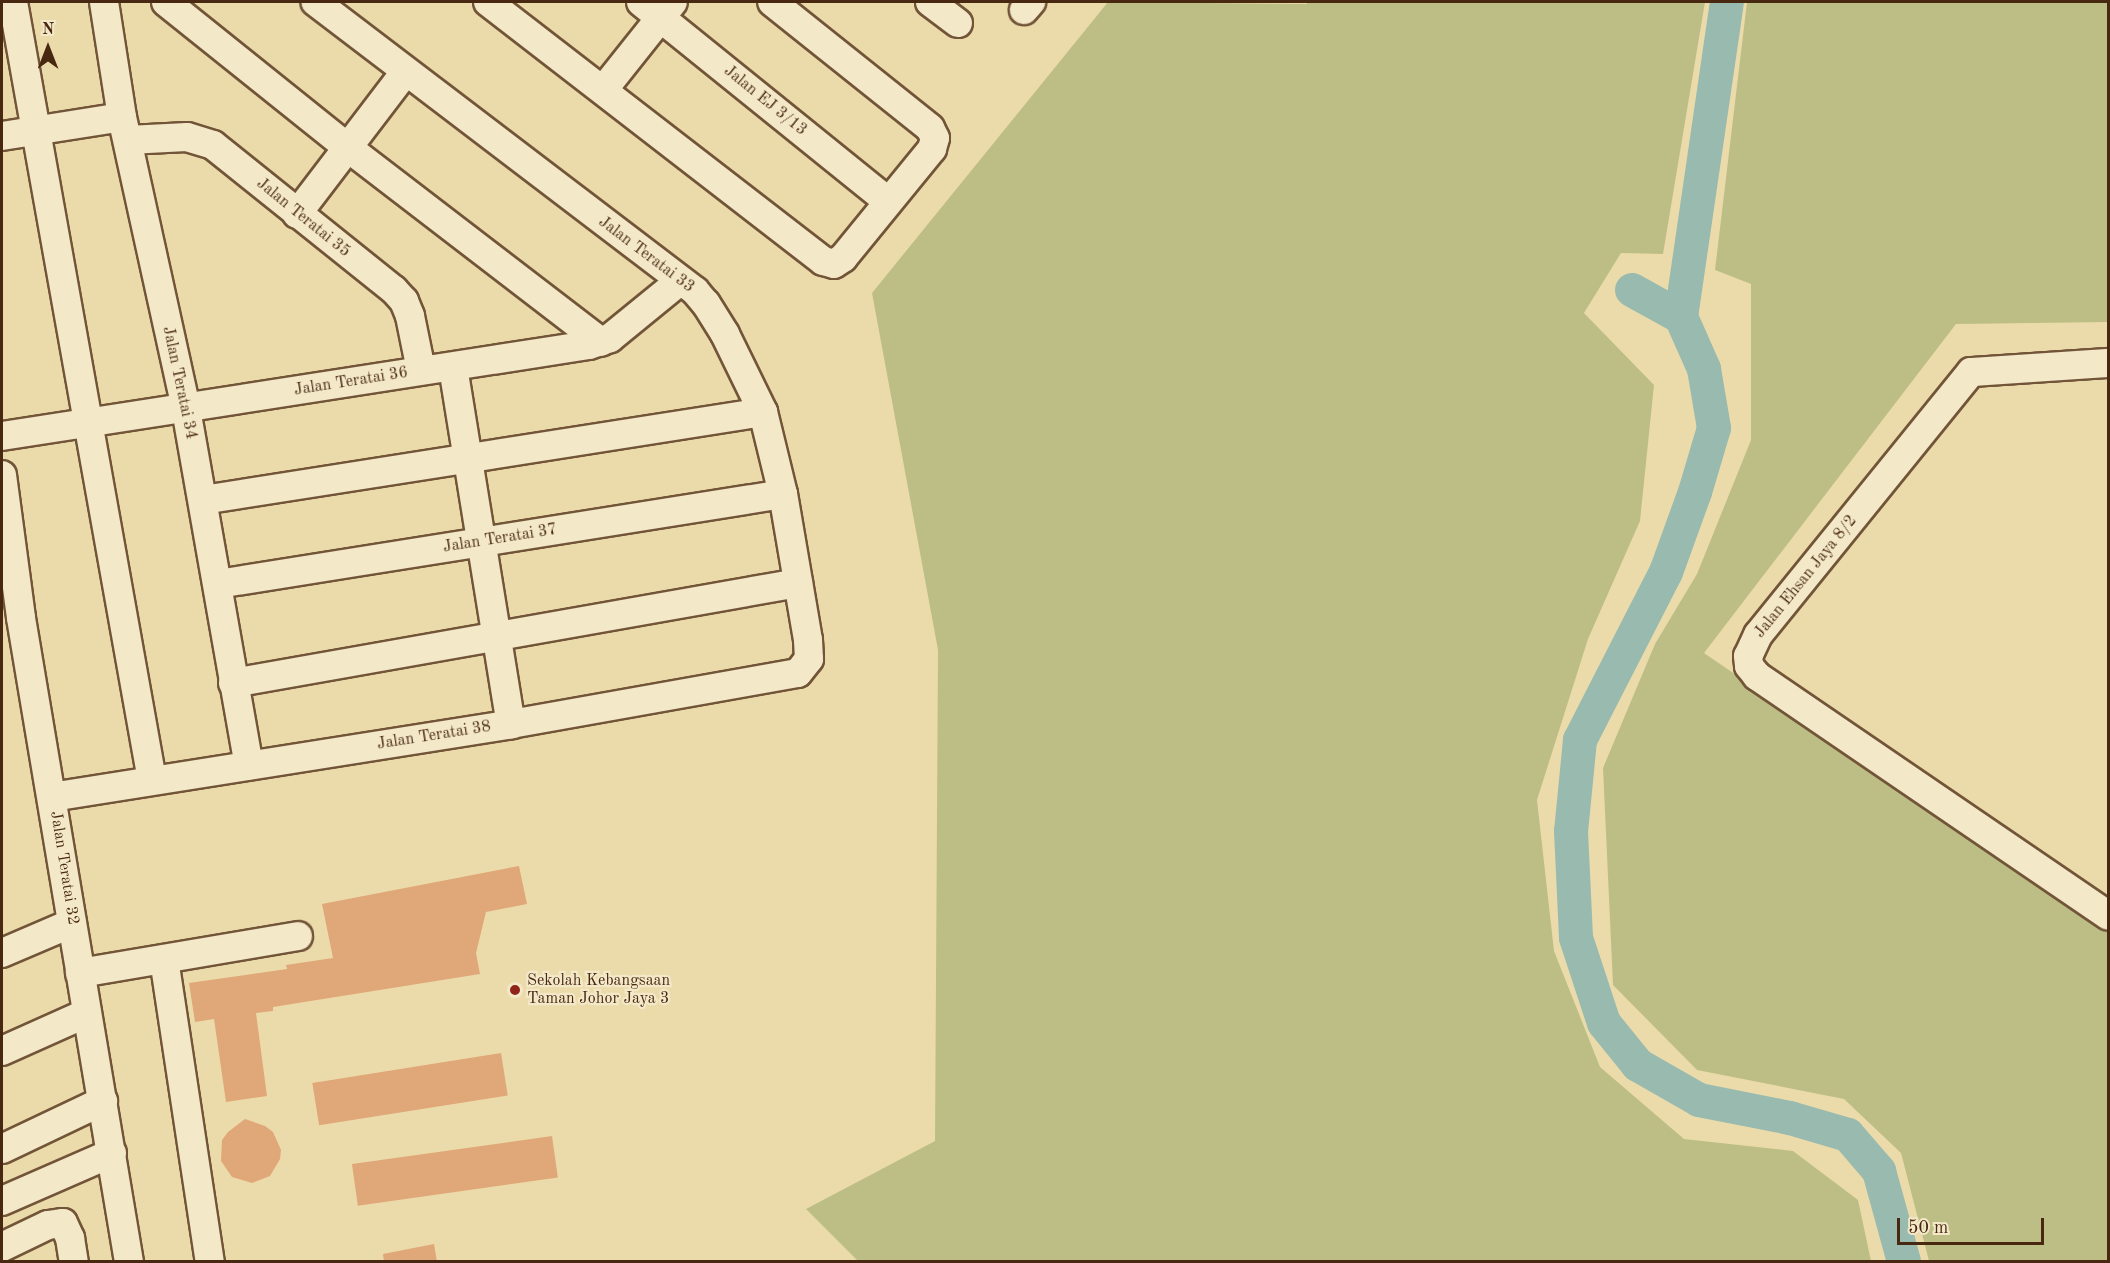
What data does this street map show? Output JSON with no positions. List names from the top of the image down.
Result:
{
  "streets": {
    "street": [
      "Jalan EJ 3/13",
      "Jalan Teratai 35",
      "Jalan Teratai 33",
      "Jalan Teratai 36",
      "Jalan Teratai 34",
      "Jalan Teratai 37",
      "Jalan Ehsan Jaya 8/2",
      "Jalan Teratai 38",
      "Jalan Teratai 32"
    ]
  },
  "crossings": [
    ["Jalan Teratai 35", "Jalan Teratai 36"],
    ["Jalan Teratai 35", "Jalan Teratai 34"],
    ["Jalan Teratai 33", "Jalan Teratai 36"],
    ["Jalan Teratai 33", "Jalan Teratai 37"],
    ["Jalan Teratai 33", "Jalan Teratai 38"],
    ["Jalan Teratai 36", "Jalan Teratai 34"],
    ["Jalan Teratai 34", "Jalan Teratai 37"],
    ["Jalan Teratai 34", "Jalan Teratai 38"],
    ["Jalan Teratai 38", "Jalan Teratai 32"]
  ],
  "places": ["Sekolah Kebangsaan Taman Johor Jaya 3"],
  "scale_bar": "50 m",
  "north": "top"
}
